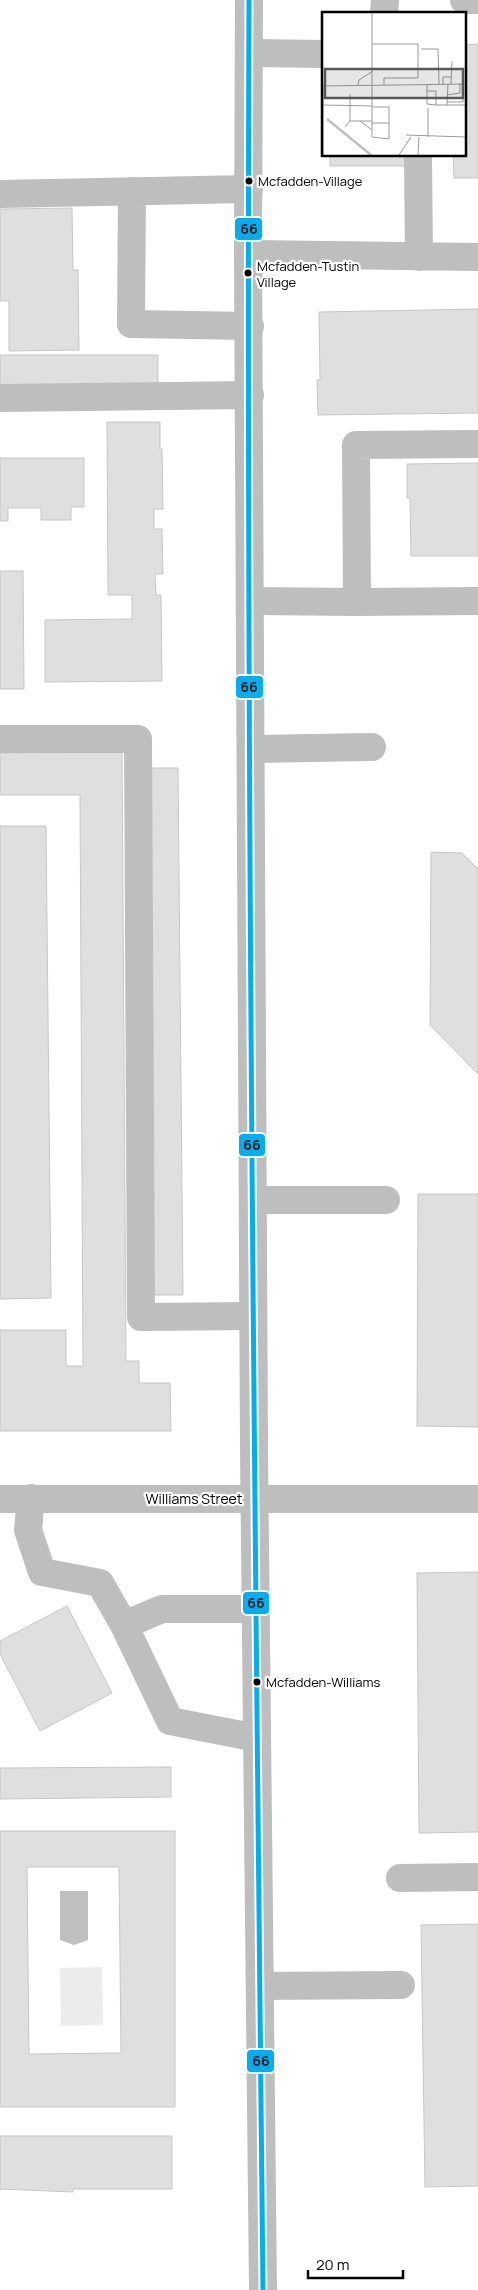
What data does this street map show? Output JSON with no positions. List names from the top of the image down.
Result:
{
  "streets": {
    "main road": ["Williams Street"]
  },
  "places": ["Mcfadden-Village", "Mcfadden-Tustin Village", "Mcfadden-Williams"],
  "lines": ["transit line 66"],
  "scale_bar": "20 m"
}
